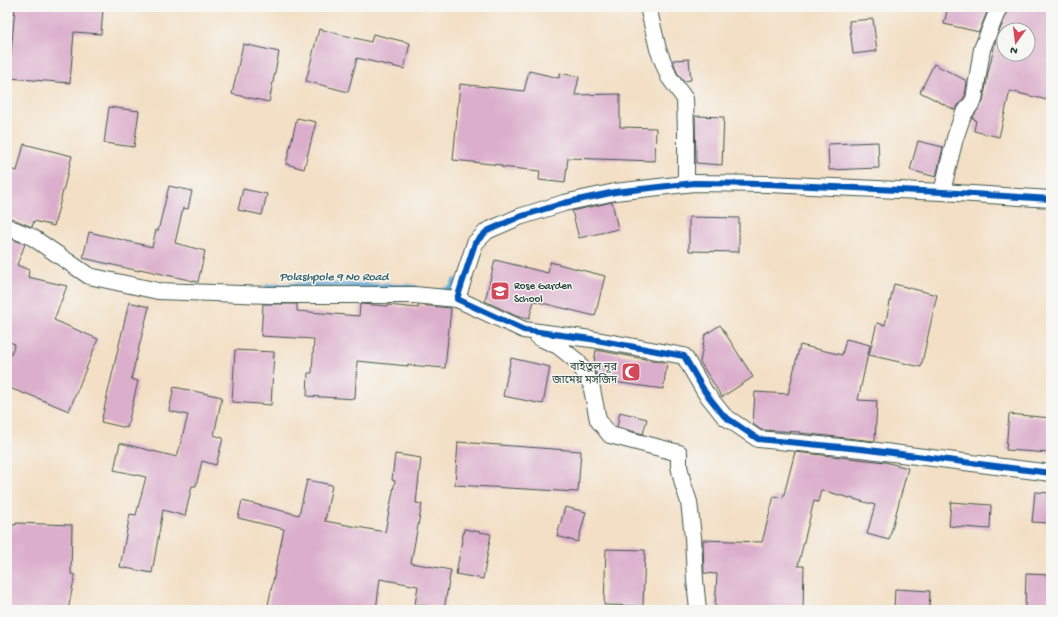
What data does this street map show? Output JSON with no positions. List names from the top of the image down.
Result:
{
  "water": ["Polashpole 9 No Road"],
  "places": {
    "school or university": ["Rose Garden School"],
    "mosque": ["বাইতুল নূর জামেয় মসজিদ"]
  },
  "north": "bottom"
}
